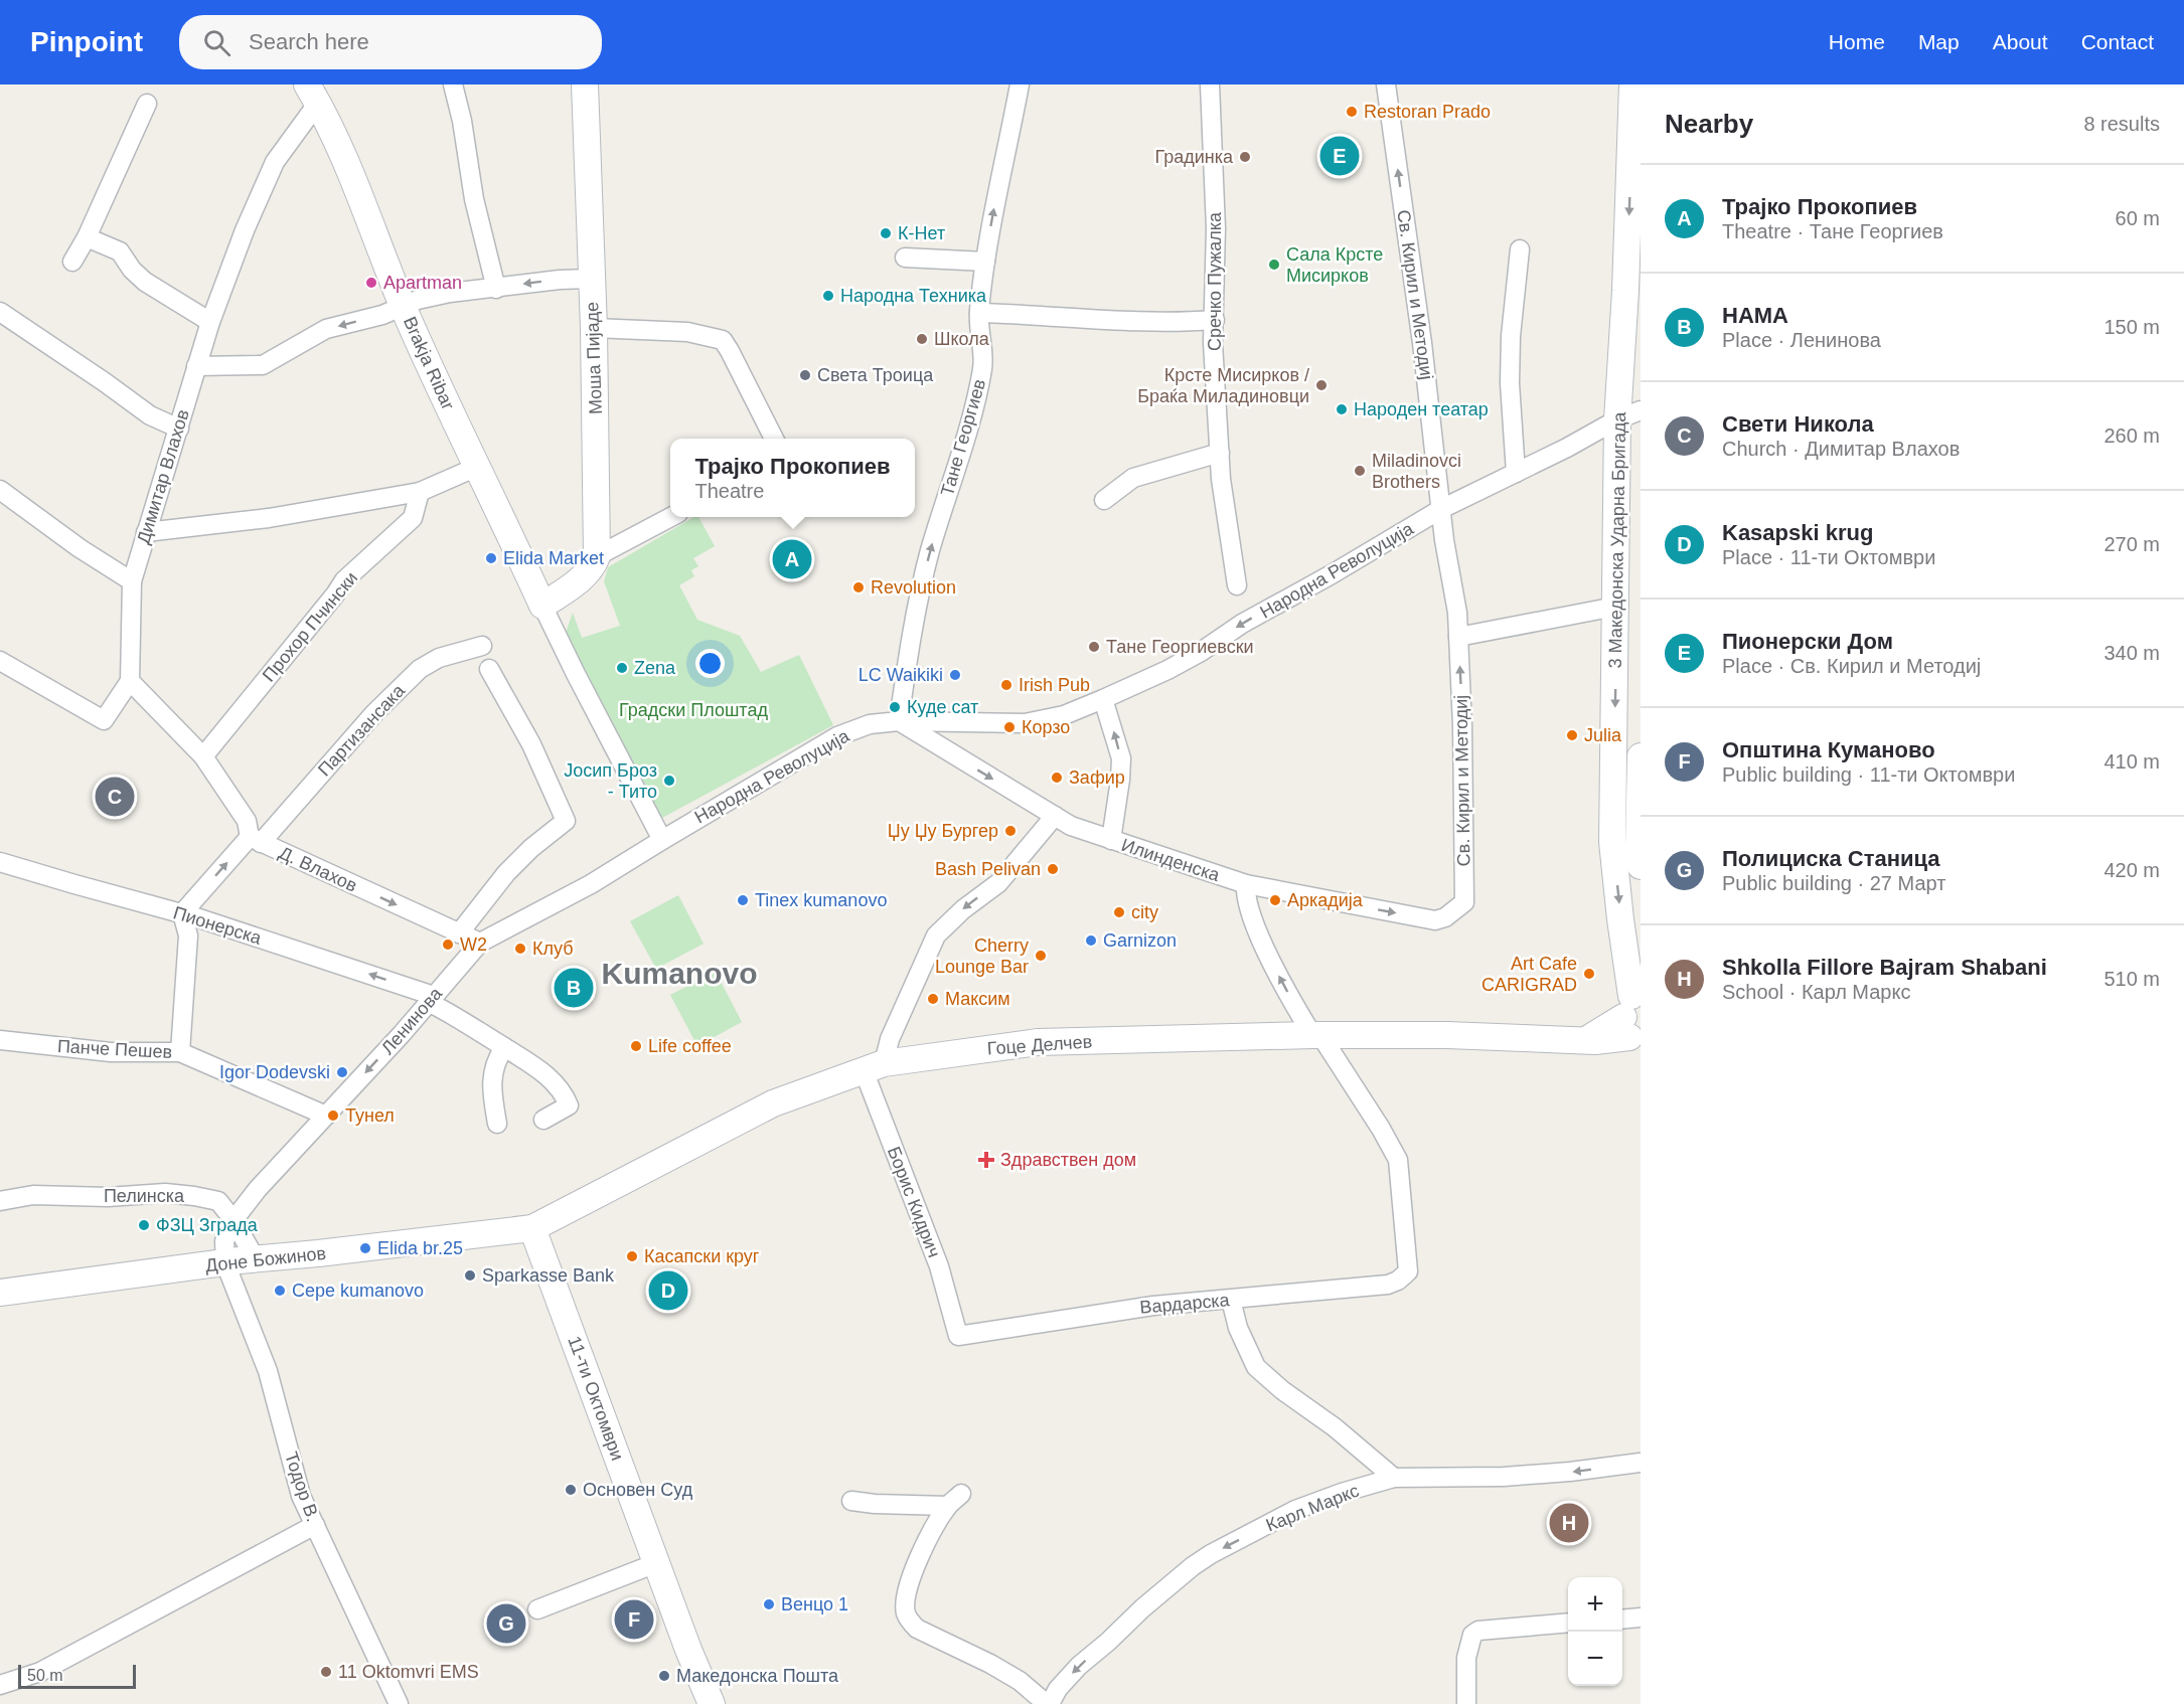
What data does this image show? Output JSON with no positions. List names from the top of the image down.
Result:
{
  "streets": {
    "street": [
      "Сречко Пужалка",
      "Св. Кирил и Методиј",
      "Моша Пијаде",
      "Brakja Ribar",
      "Тане Георгиев",
      "Димитар Влахов",
      "3 Македонска Ударна Бригада",
      "Народна Револуција",
      "Прохор Пчински",
      "Партизансака",
      "Илинденска",
      "Д. Влахов",
      "Пионерска",
      "Ленинова",
      "Гоце Делчев",
      "Панче Пешев",
      "Пелинска",
      "Борис Кидрич",
      "Доне Божинов",
      "Вардарска",
      "11-ти Октомври",
      "Тодор В.",
      "Карл Маркс"
    ]
  },
  "crossings": [
    ["Св. Кирил и Методиј", "Народна Револуција"],
    ["Св. Кирил и Методиј", "Илинденска"],
    ["Brakja Ribar", "Димитар Влахов"],
    ["Тане Георгиев", "Народна Револуција"],
    ["Тане Георгиев", "Илинденска"],
    ["3 Македонска Ударна Бригада", "Народна Револуција"],
    ["3 Македонска Ударна Бригада", "Гоце Делчев"],
    ["Народна Револуција", "Илинденска"],
    ["Народна Револуција", "Ленинова"],
    ["Партизансака", "Д. Влахов"],
    ["Д. Влахов", "Ленинова"],
    ["Пионерска", "Ленинова"],
    ["Ленинова", "Панче Пешев"],
    ["Ленинова", "Пелинска"],
    ["Ленинова", "Доне Божинов"],
    ["Ленинова", "Тодор В."],
    ["Гоце Делчев", "Борис Кидрич"],
    ["Гоце Делчев", "Доне Божинов"],
    ["Гоце Делчев", "Вардарска"],
    ["Гоце Делчев", "11-ти Октомври"],
    ["Пелинска", "Доне Божинов"],
    ["Борис Кидрич", "Вардарска"],
    ["Доне Божинов", "11-ти Октомври"],
    ["Доне Божинов", "Тодор В."]
  ],
  "one_way": [
    "Тане Георгиев",
    "Народна Револуција",
    "Илинденска",
    "Д. Влахов",
    "Пионерска",
    "Карл Маркс"
  ],
  "districts": ["Kumanovo"],
  "parks": ["Градски Плоштад"],
  "places": {
    "other": [
      "Restoran Prado",
      "Градинка",
      "К-Нет",
      "Сала Крсте Мисирков",
      "Apartman",
      "Народна Техника",
      "Школа",
      "Света Троица",
      "Крсте Мисирков / Браќа Миладиновци",
      "Народен театар",
      "Miladinovci Brothers",
      "Elida Market",
      "Revolution",
      "Тане Георгиевски",
      "Zena",
      "LC Waikiki",
      "Irish Pub",
      "Куде сат",
      "Корзо",
      "Julia",
      "Зафир",
      "Јосип Броз - Тито",
      "Џу Џу Бургер",
      "Bash Pelivan",
      "Tinex kumanovo",
      "Аркадија",
      "city",
      "Garnizon",
      "W2",
      "Клуб",
      "Cherry Lounge Bar",
      "Art Cafe CARIGRAD",
      "Максим",
      "Life coffee",
      "Igor Dodevski",
      "Тунел",
      "ФЗЦ Зграда",
      "Elida br.25",
      "Касапски круг",
      "Sparkasse Bank",
      "Cepe kumanovo",
      "Основен Суд",
      "Венцо 1",
      "11 Oktomvri EMS",
      "Македонска Пошта"
    ],
    "health": ["Здравствен дом"]
  },
  "scale_bar": "50 m",
  "page": {
    "header": "Pinpoint",
    "search": "Search here",
    "nav": [
      "Home",
      "Map",
      "About",
      "Contact"
    ],
    "heading": ["Nearby", "8 results"],
    "pins": [
      "E",
      "A",
      "C",
      "B",
      "D",
      "H",
      "F",
      "G"
    ],
    "list": [
      {
        "mark": "A",
        "name": "Трајко Прокопиев",
        "note": "Theatre · Тане Георгиев",
        "value": "60 m"
      },
      {
        "mark": "B",
        "name": "НАМА",
        "note": "Place · Ленинова",
        "value": "150 m"
      },
      {
        "mark": "C",
        "name": "Свети Никола",
        "note": "Church · Димитар Влахов",
        "value": "260 m"
      },
      {
        "mark": "D",
        "name": "Kasapski krug",
        "note": "Place · 11-ти Октомври",
        "value": "270 m"
      },
      {
        "mark": "E",
        "name": "Пионерски Дом",
        "note": "Place · Св. Кирил и Методиј",
        "value": "340 m"
      },
      {
        "mark": "F",
        "name": "Општина Куманово",
        "note": "Public building · 11-ти Октомври",
        "value": "410 m"
      },
      {
        "mark": "G",
        "name": "Полициска Станица",
        "note": "Public building · 27 Март",
        "value": "420 m"
      },
      {
        "mark": "H",
        "name": "Shkolla Fillore Bajram Shabani",
        "note": "School · Карл Маркс",
        "value": "510 m"
      }
    ],
    "popup": ["Трајко Прокопиев", "Theatre"],
    "map_buttons": ["+", "−"],
    "scale": "50 m"
  }
}
